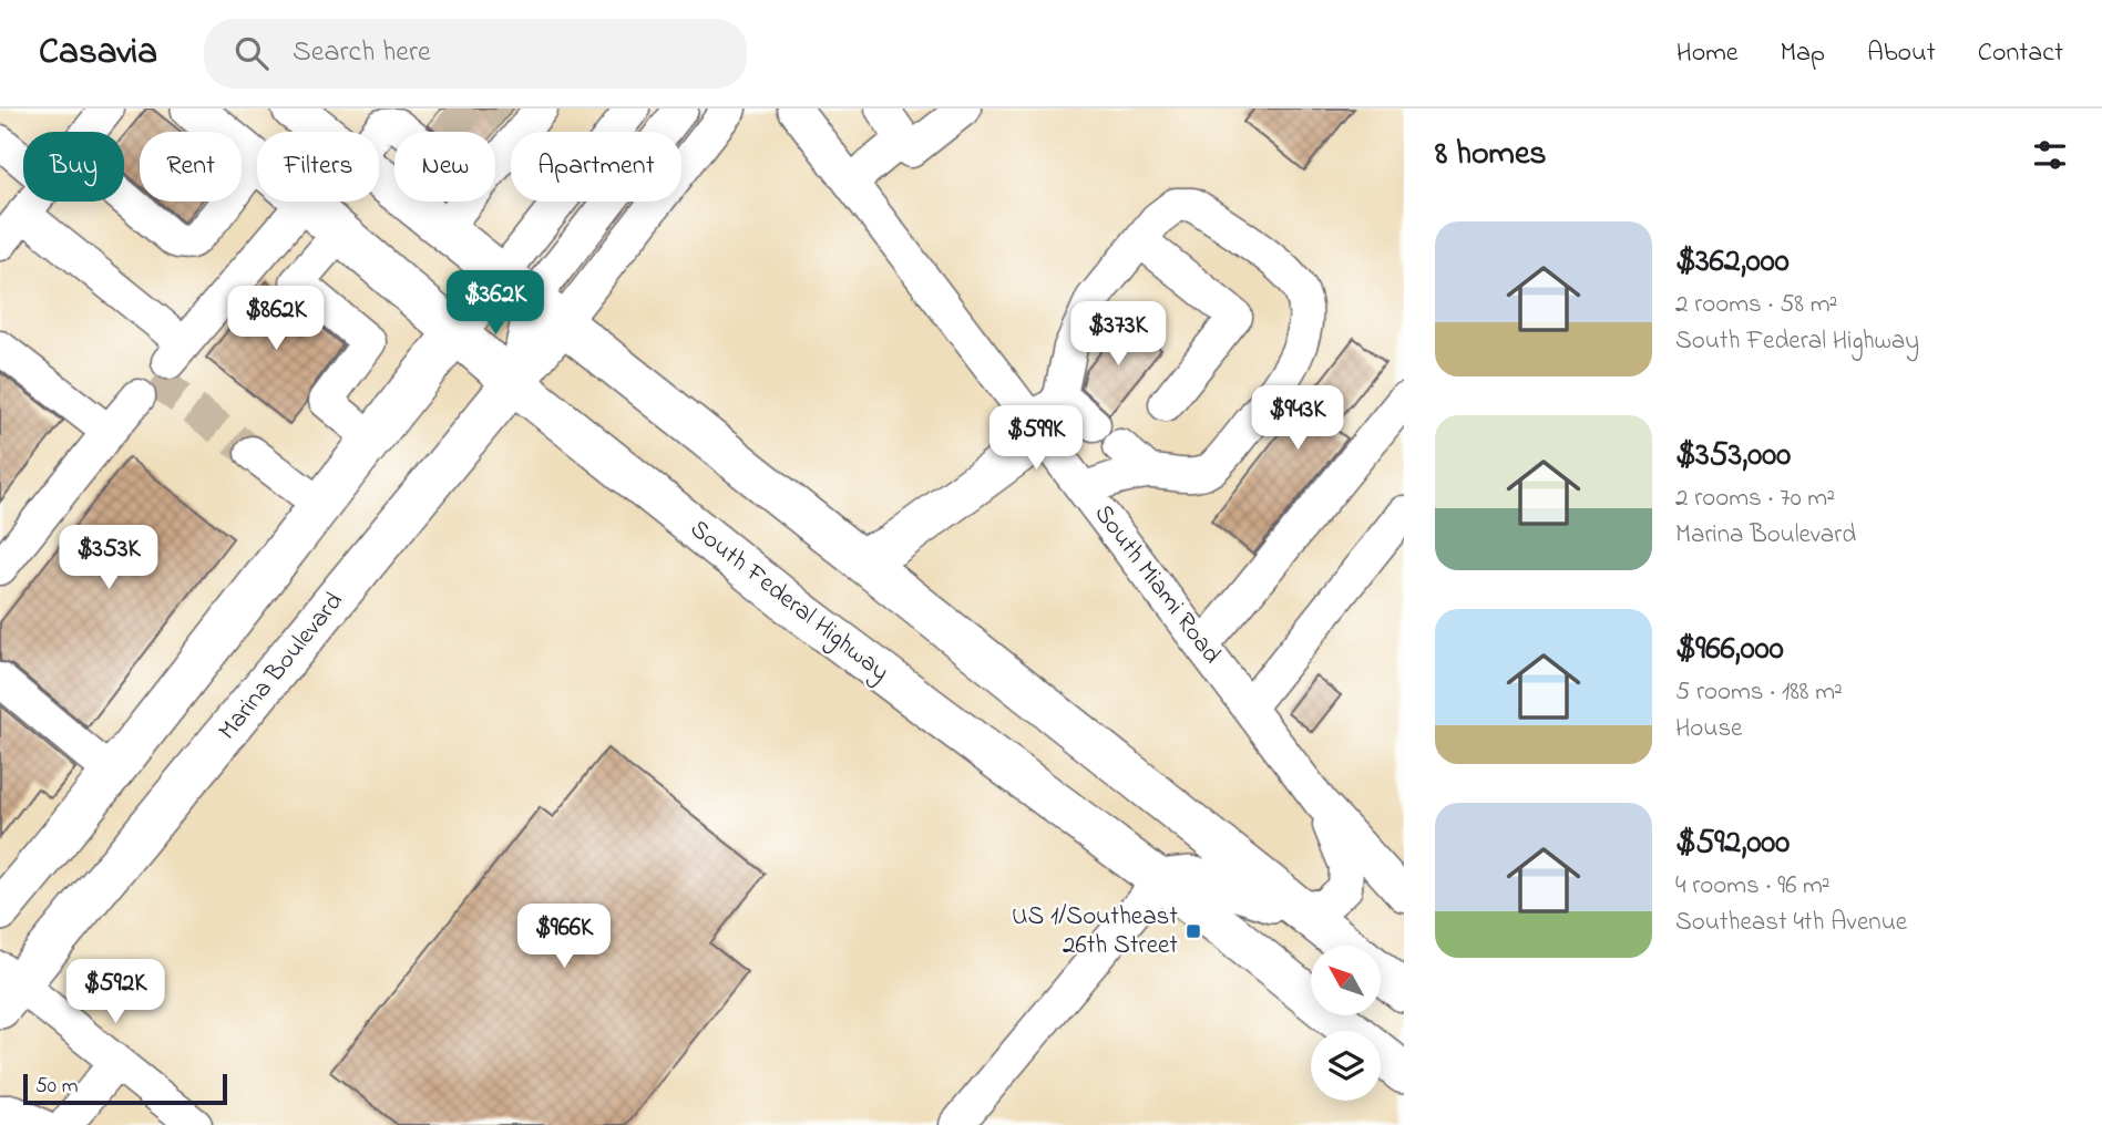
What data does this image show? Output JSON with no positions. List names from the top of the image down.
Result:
{
  "streets": {
    "main road": ["South Federal Highway", "Marina Boulevard"],
    "street": ["South Miami Road"]
  },
  "crossings": [
    ["South Federal Highway", "Marina Boulevard"]
  ],
  "places": {
    "transit": ["US 1/Southeast 26th Street"]
  },
  "scale_bar": "50 m",
  "north": "top left",
  "page": {
    "header": "Casavia",
    "search": "Search here",
    "nav": [
      "Home",
      "Map",
      "About",
      "Contact"
    ],
    "heading": "8 homes",
    "chip": [
      "Buy",
      "Rent",
      "Filters",
      "New",
      "Apartment"
    ],
    "list": [
      {
        "name": "$362,000",
        "note": "2 rooms · 58 m² · South Federal Highway"
      },
      {
        "name": "$353,000",
        "note": "2 rooms · 70 m² · Marina Boulevard"
      },
      {
        "name": "$966,000",
        "note": "5 rooms · 188 m² · House"
      },
      {
        "name": "$592,000",
        "note": "4 rooms · 96 m² · Southeast 4th Avenue"
      }
    ],
    "price": [
      "$362K",
      "$862K",
      "$373K",
      "$943K",
      "$599K",
      "$353K",
      "$966K",
      "$592K"
    ],
    "scale": "50 m"
  }
}
